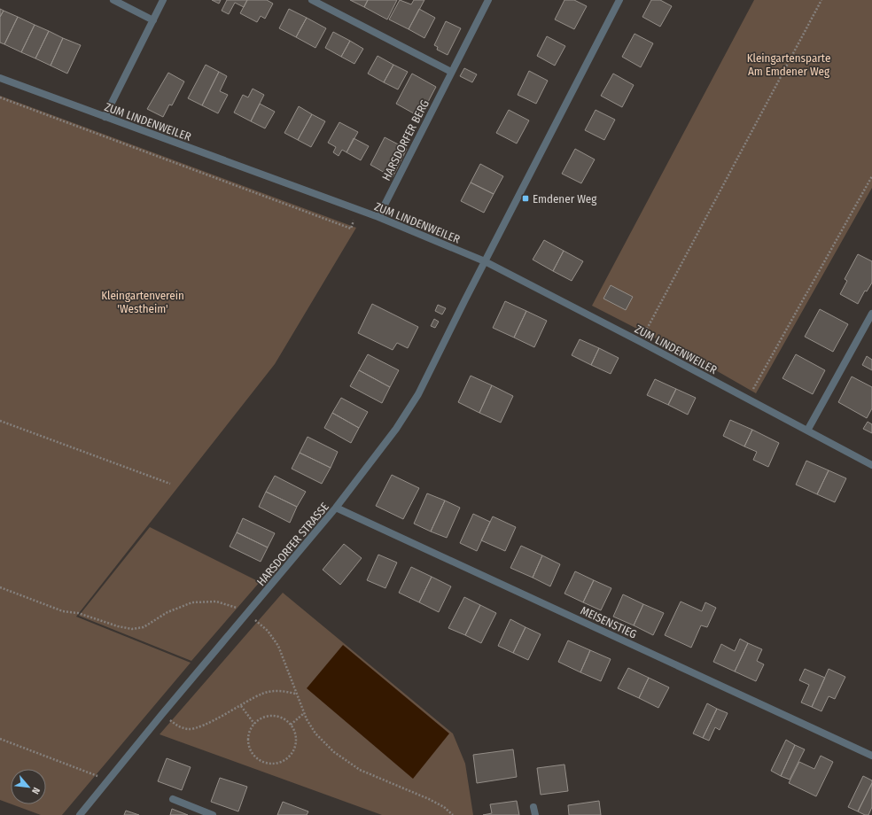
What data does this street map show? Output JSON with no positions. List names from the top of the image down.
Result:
{
  "streets": {
    "street": [
      "ZUM LINDENWEILER",
      "HARSDORFER BERG",
      "HARSDORFER STRASSE",
      "MEISENSTIEG"
    ]
  },
  "crossings": [
    ["ZUM LINDENWEILER", "HARSDORFER BERG"],
    ["ZUM LINDENWEILER", "HARSDORFER STRASSE"],
    ["HARSDORFER STRASSE", "MEISENSTIEG"]
  ],
  "parks": ["Kleingartensparte Am Emdener Weg", "Kleingartenverein 'Westheim'"],
  "places": {
    "transit": ["Emdener Weg"]
  },
  "north": "bottom right"
}
